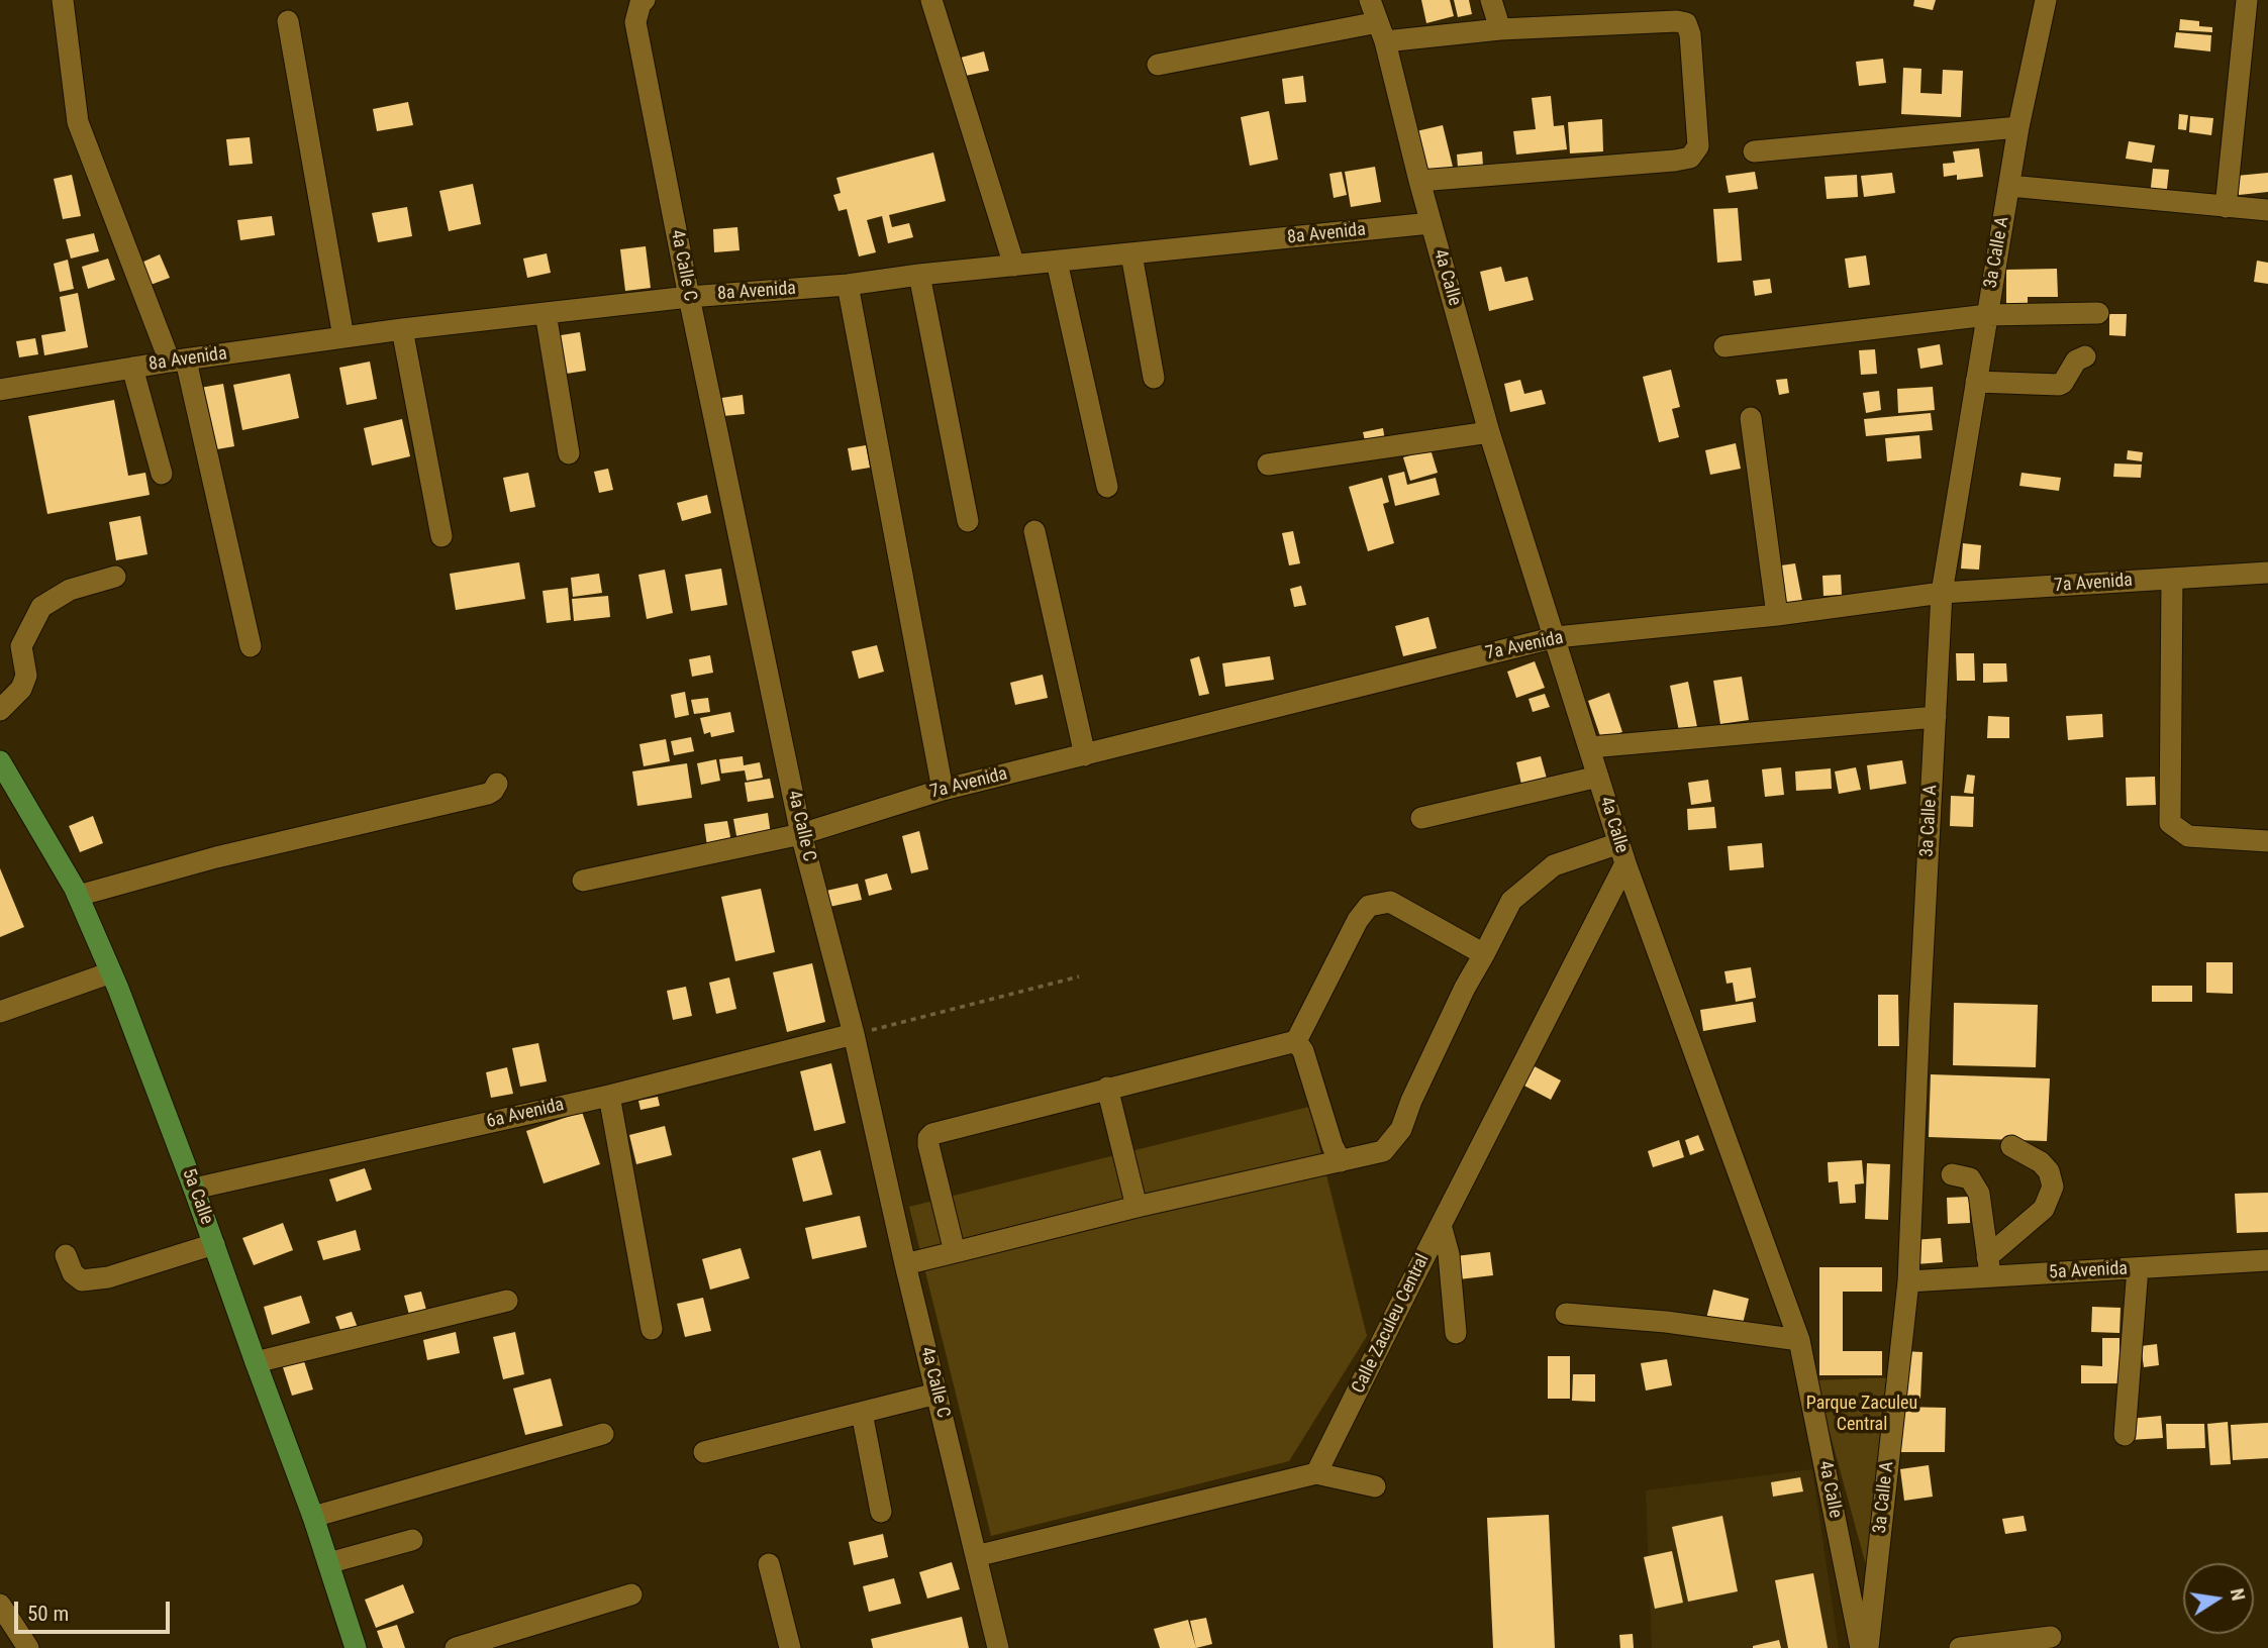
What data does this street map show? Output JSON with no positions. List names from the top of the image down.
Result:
{
  "streets": {
    "main road": ["5a Calle"],
    "street": [
      "8a Avenida",
      "3a Calle A",
      "4a Calle C",
      "4a Calle",
      "7a Avenida",
      "6a Avenida",
      "5a Avenida",
      "Calle Zaculeu Central"
    ]
  },
  "crossings": [
    ["8a Avenida", "4a Calle C"],
    ["8a Avenida", "4a Calle"],
    ["3a Calle A", "7a Avenida"],
    ["3a Calle A", "5a Avenida"],
    ["4a Calle C", "7a Avenida"],
    ["4a Calle C", "6a Avenida"],
    ["4a Calle", "7a Avenida"],
    ["4a Calle", "Calle Zaculeu Central"],
    ["6a Avenida", "5a Calle"]
  ],
  "parks": ["Parque Zaculeu Central"],
  "scale_bar": "50 m",
  "north": "right"
}
